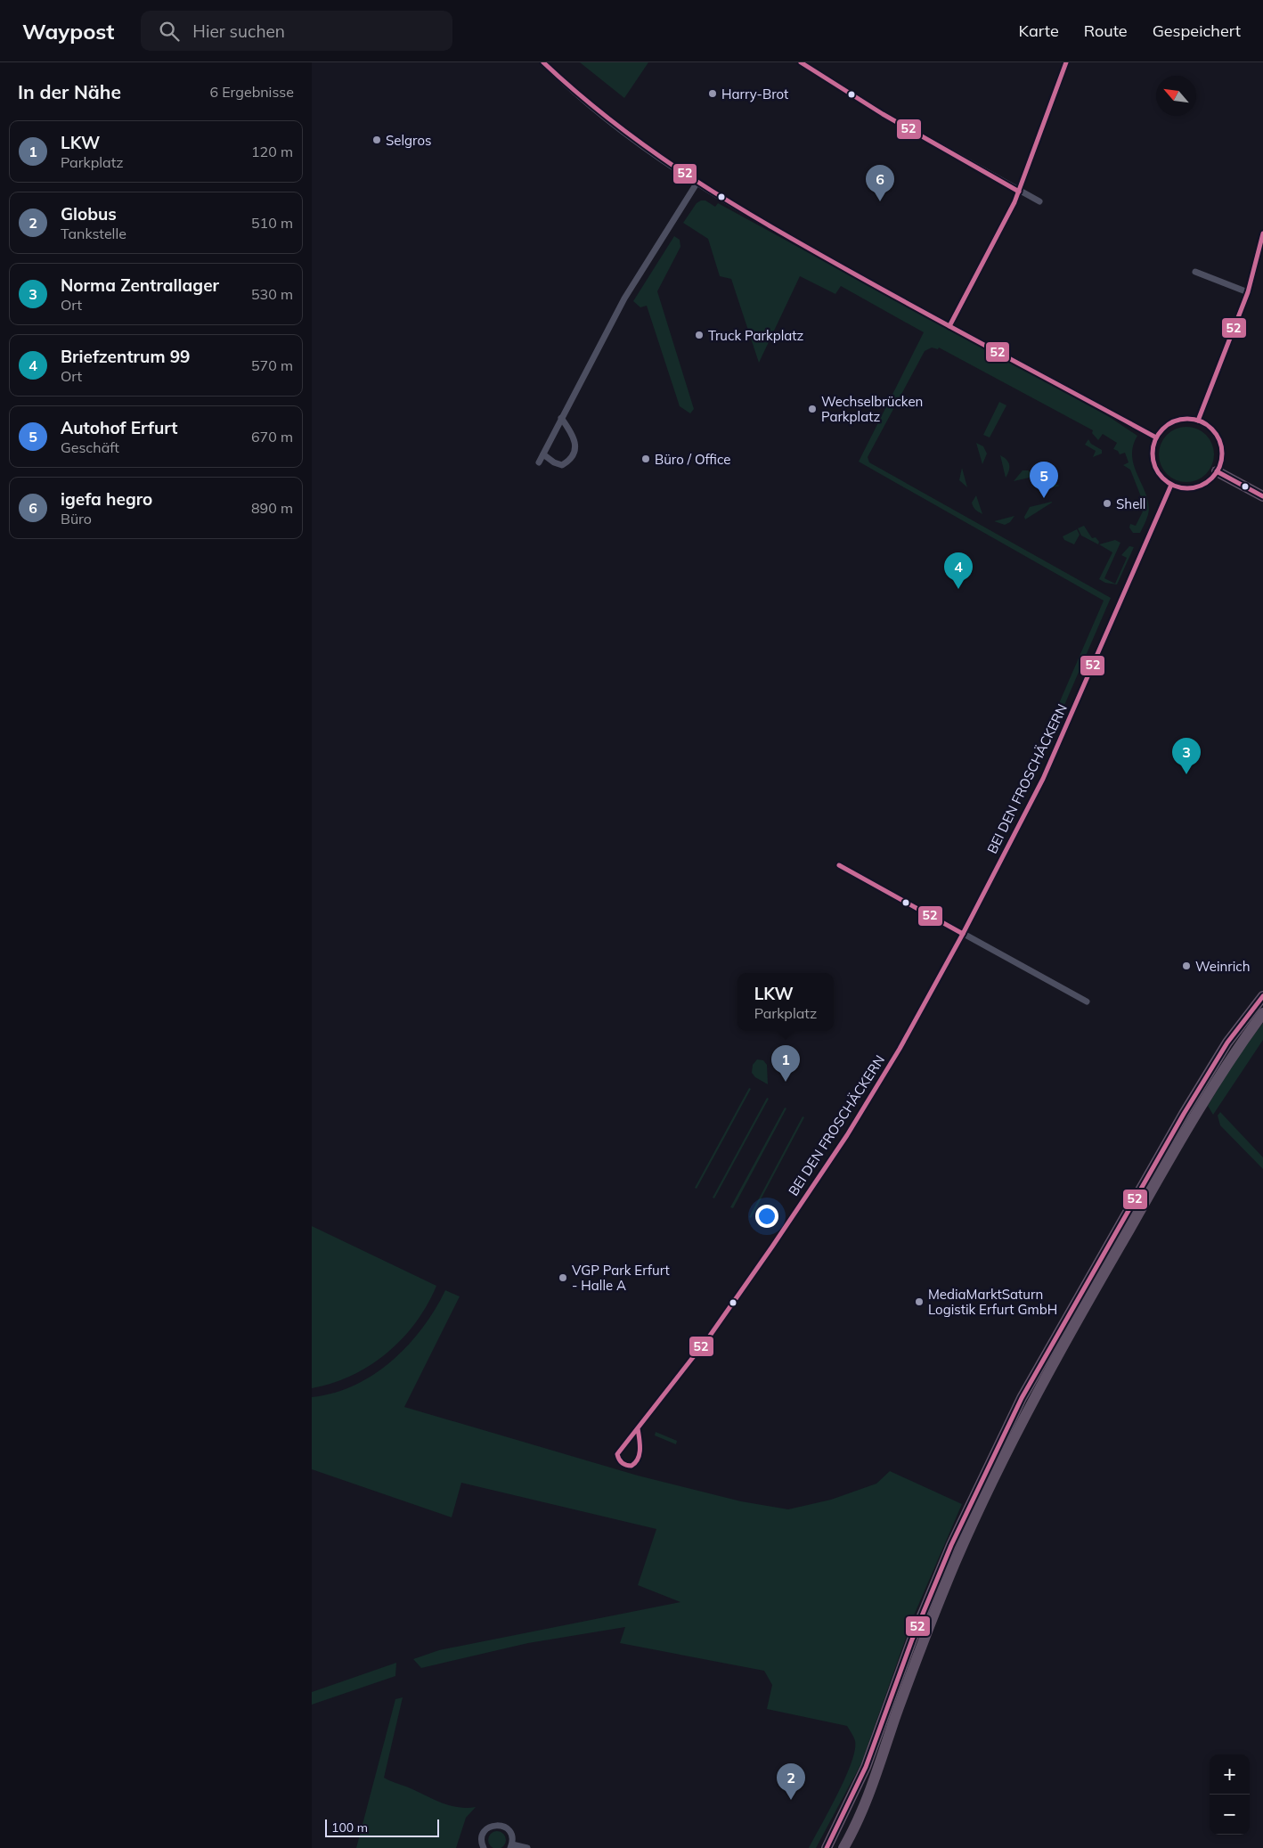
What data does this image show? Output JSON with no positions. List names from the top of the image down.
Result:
{
  "streets": {
    "street": ["BEI DEN FROSCHÄCKERN"]
  },
  "places": [
    "Harry-Brot",
    "Selgros",
    "Truck Parkplatz",
    "Wechselbrücken Parkplatz",
    "Büro / Office",
    "Shell",
    "Weinrich",
    "VGP Park Erfurt - Halle A",
    "MediaMarktSaturn Logistik Erfurt GmbH"
  ],
  "lines": ["transit line 52"],
  "scale_bar": "100 m",
  "north": "top left",
  "page": {
    "header": "Waypost",
    "search": "Hier suchen",
    "nav": ["Karte", "Route", "Gespeichert"],
    "heading": ["In der Nähe", "6 Ergebnisse"],
    "list": [
      {
        "mark": "1",
        "name": "LKW",
        "note": "Parkplatz",
        "value": "120 m"
      },
      {
        "mark": "2",
        "name": "Globus",
        "note": "Tankstelle",
        "value": "510 m"
      },
      {
        "mark": "3",
        "name": "Norma Zentrallager",
        "note": "Ort",
        "value": "530 m"
      },
      {
        "mark": "4",
        "name": "Briefzentrum 99",
        "note": "Ort",
        "value": "570 m"
      },
      {
        "mark": "5",
        "name": "Autohof Erfurt",
        "note": "Geschäft",
        "value": "670 m"
      },
      {
        "mark": "6",
        "name": "igefa hegro",
        "note": "Büro",
        "value": "890 m"
      }
    ],
    "pins": [
      "6",
      "5",
      "4",
      "3",
      "1",
      "2"
    ],
    "popup": ["LKW", "Parkplatz"],
    "map_buttons": ["+", "−"],
    "scale": "100 m"
  }
}
